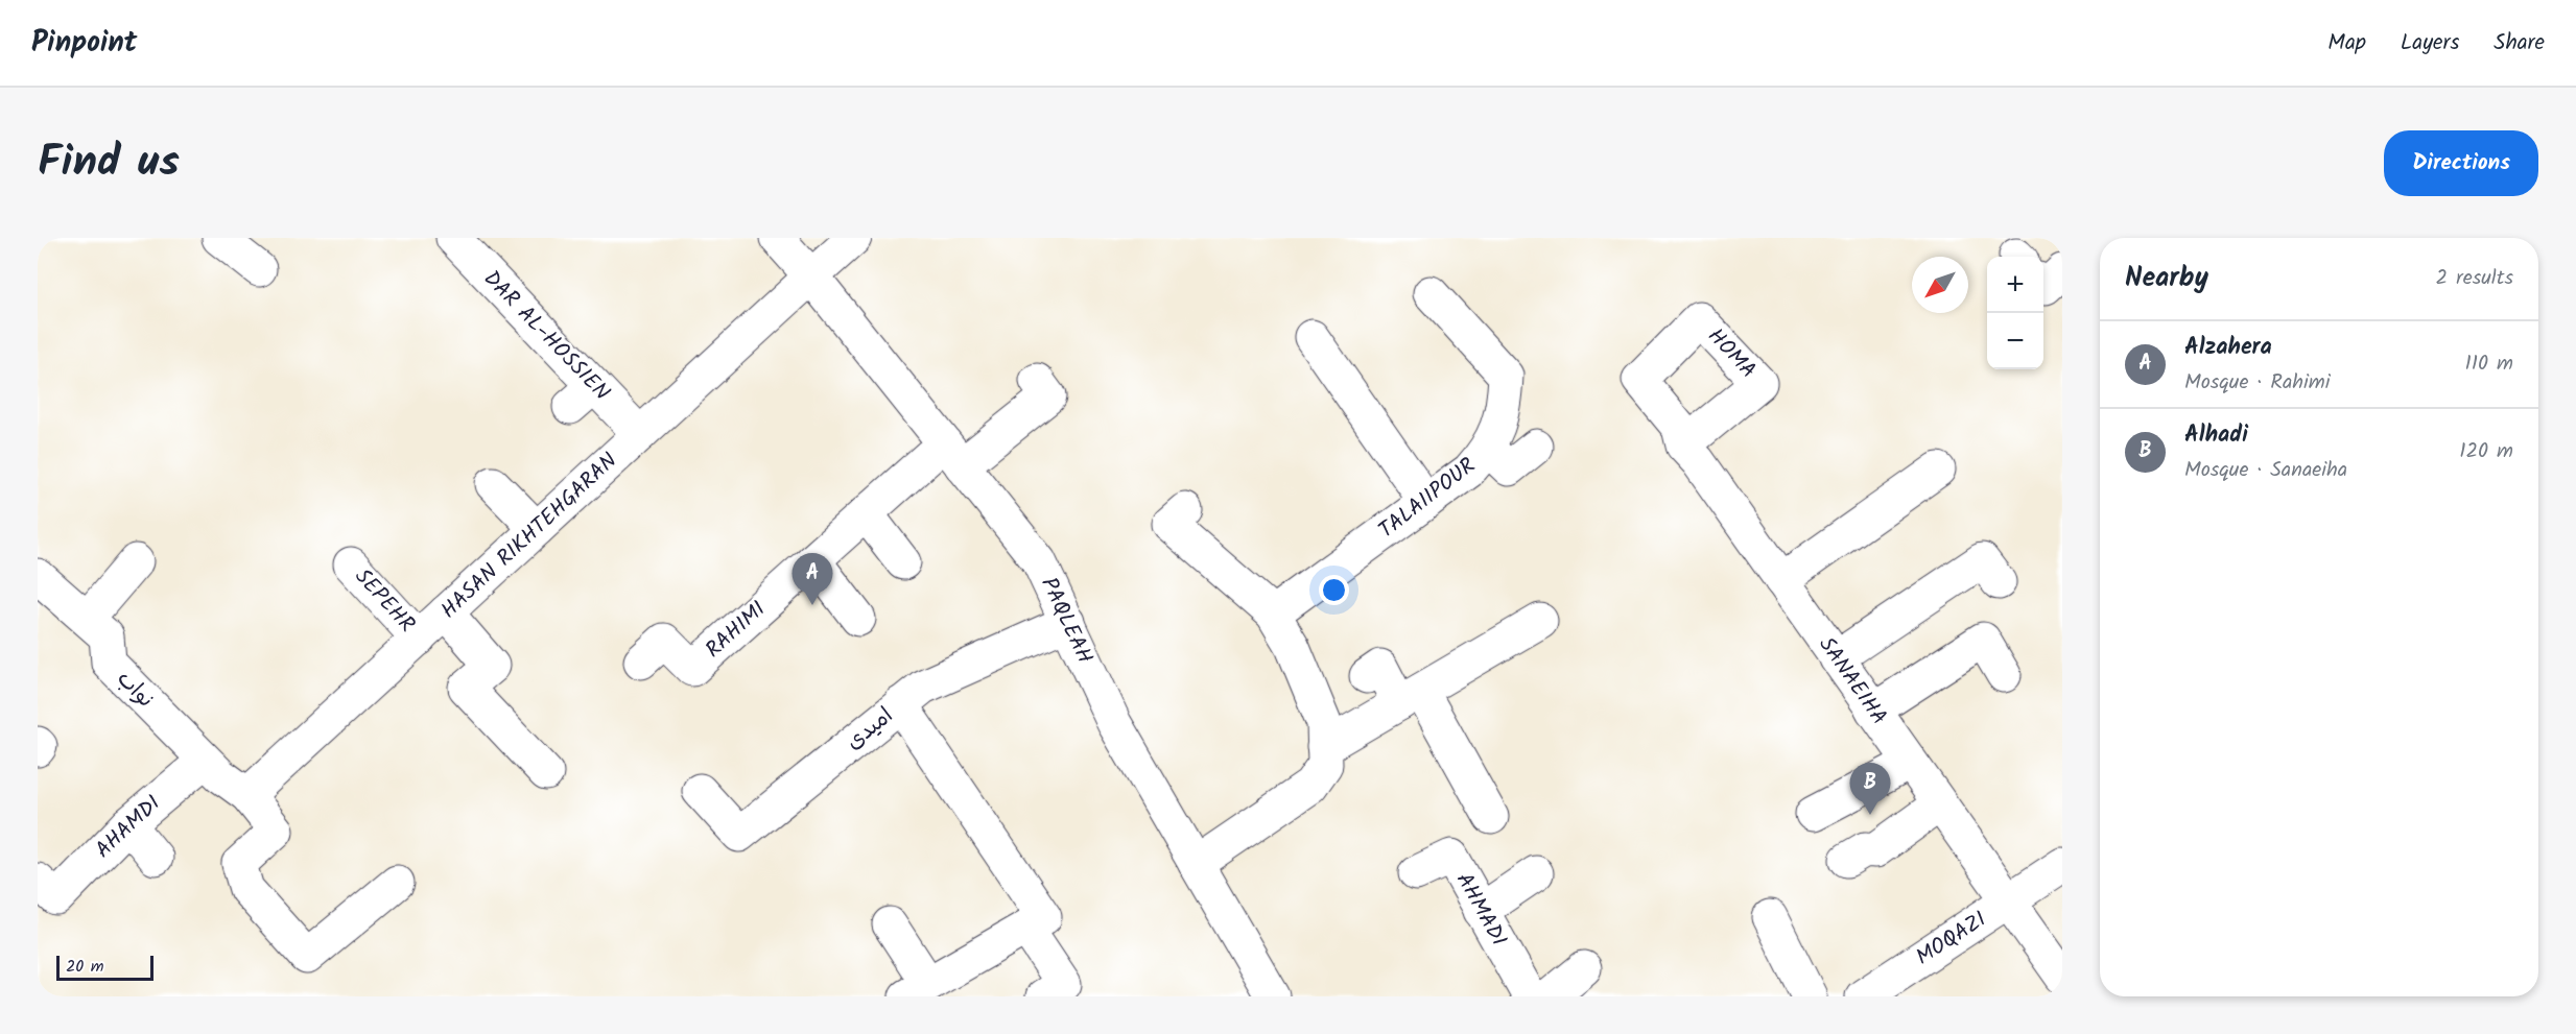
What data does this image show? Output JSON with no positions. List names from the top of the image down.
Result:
{
  "streets": {
    "street": [
      "DAR AL-HOSSIEN",
      "TALAIIPOUR",
      "HASAN RIKHTEHGARAN",
      "SEPEHR",
      "PAQLEAH",
      "RAHIMI",
      "SANAEIHA",
      "نواب",
      "امیدی",
      "AHAMDI",
      "AHMADI",
      "MOQAZI"
    ]
  },
  "crossings": [
    ["DAR AL-HOSSIEN", "HASAN RIKHTEHGARAN"],
    ["HASAN RIKHTEHGARAN", "SEPEHR"],
    ["HASAN RIKHTEHGARAN", "PAQLEAH"],
    ["HASAN RIKHTEHGARAN", "نواب"],
    ["PAQLEAH", "RAHIMI"],
    ["PAQLEAH", "امیدی"],
    ["SANAEIHA", "MOQAZI"],
    ["نواب", "AHAMDI"]
  ],
  "scale_bar": "20 m",
  "north": "bottom left",
  "page": {
    "header": "Pinpoint",
    "nav": ["Map", "Layers", "Share"],
    "title": "Find us",
    "buttons": "Directions",
    "heading": ["Nearby", "2 results"],
    "map_buttons": ["+", "−"],
    "list": [
      {
        "mark": "A",
        "name": "Alzahera",
        "note": "Mosque · Rahimi",
        "value": "110 m"
      },
      {
        "mark": "B",
        "name": "Alhadi",
        "note": "Mosque · Sanaeiha",
        "value": "120 m"
      }
    ],
    "pins": ["A", "B"],
    "scale": "20 m"
  }
}
